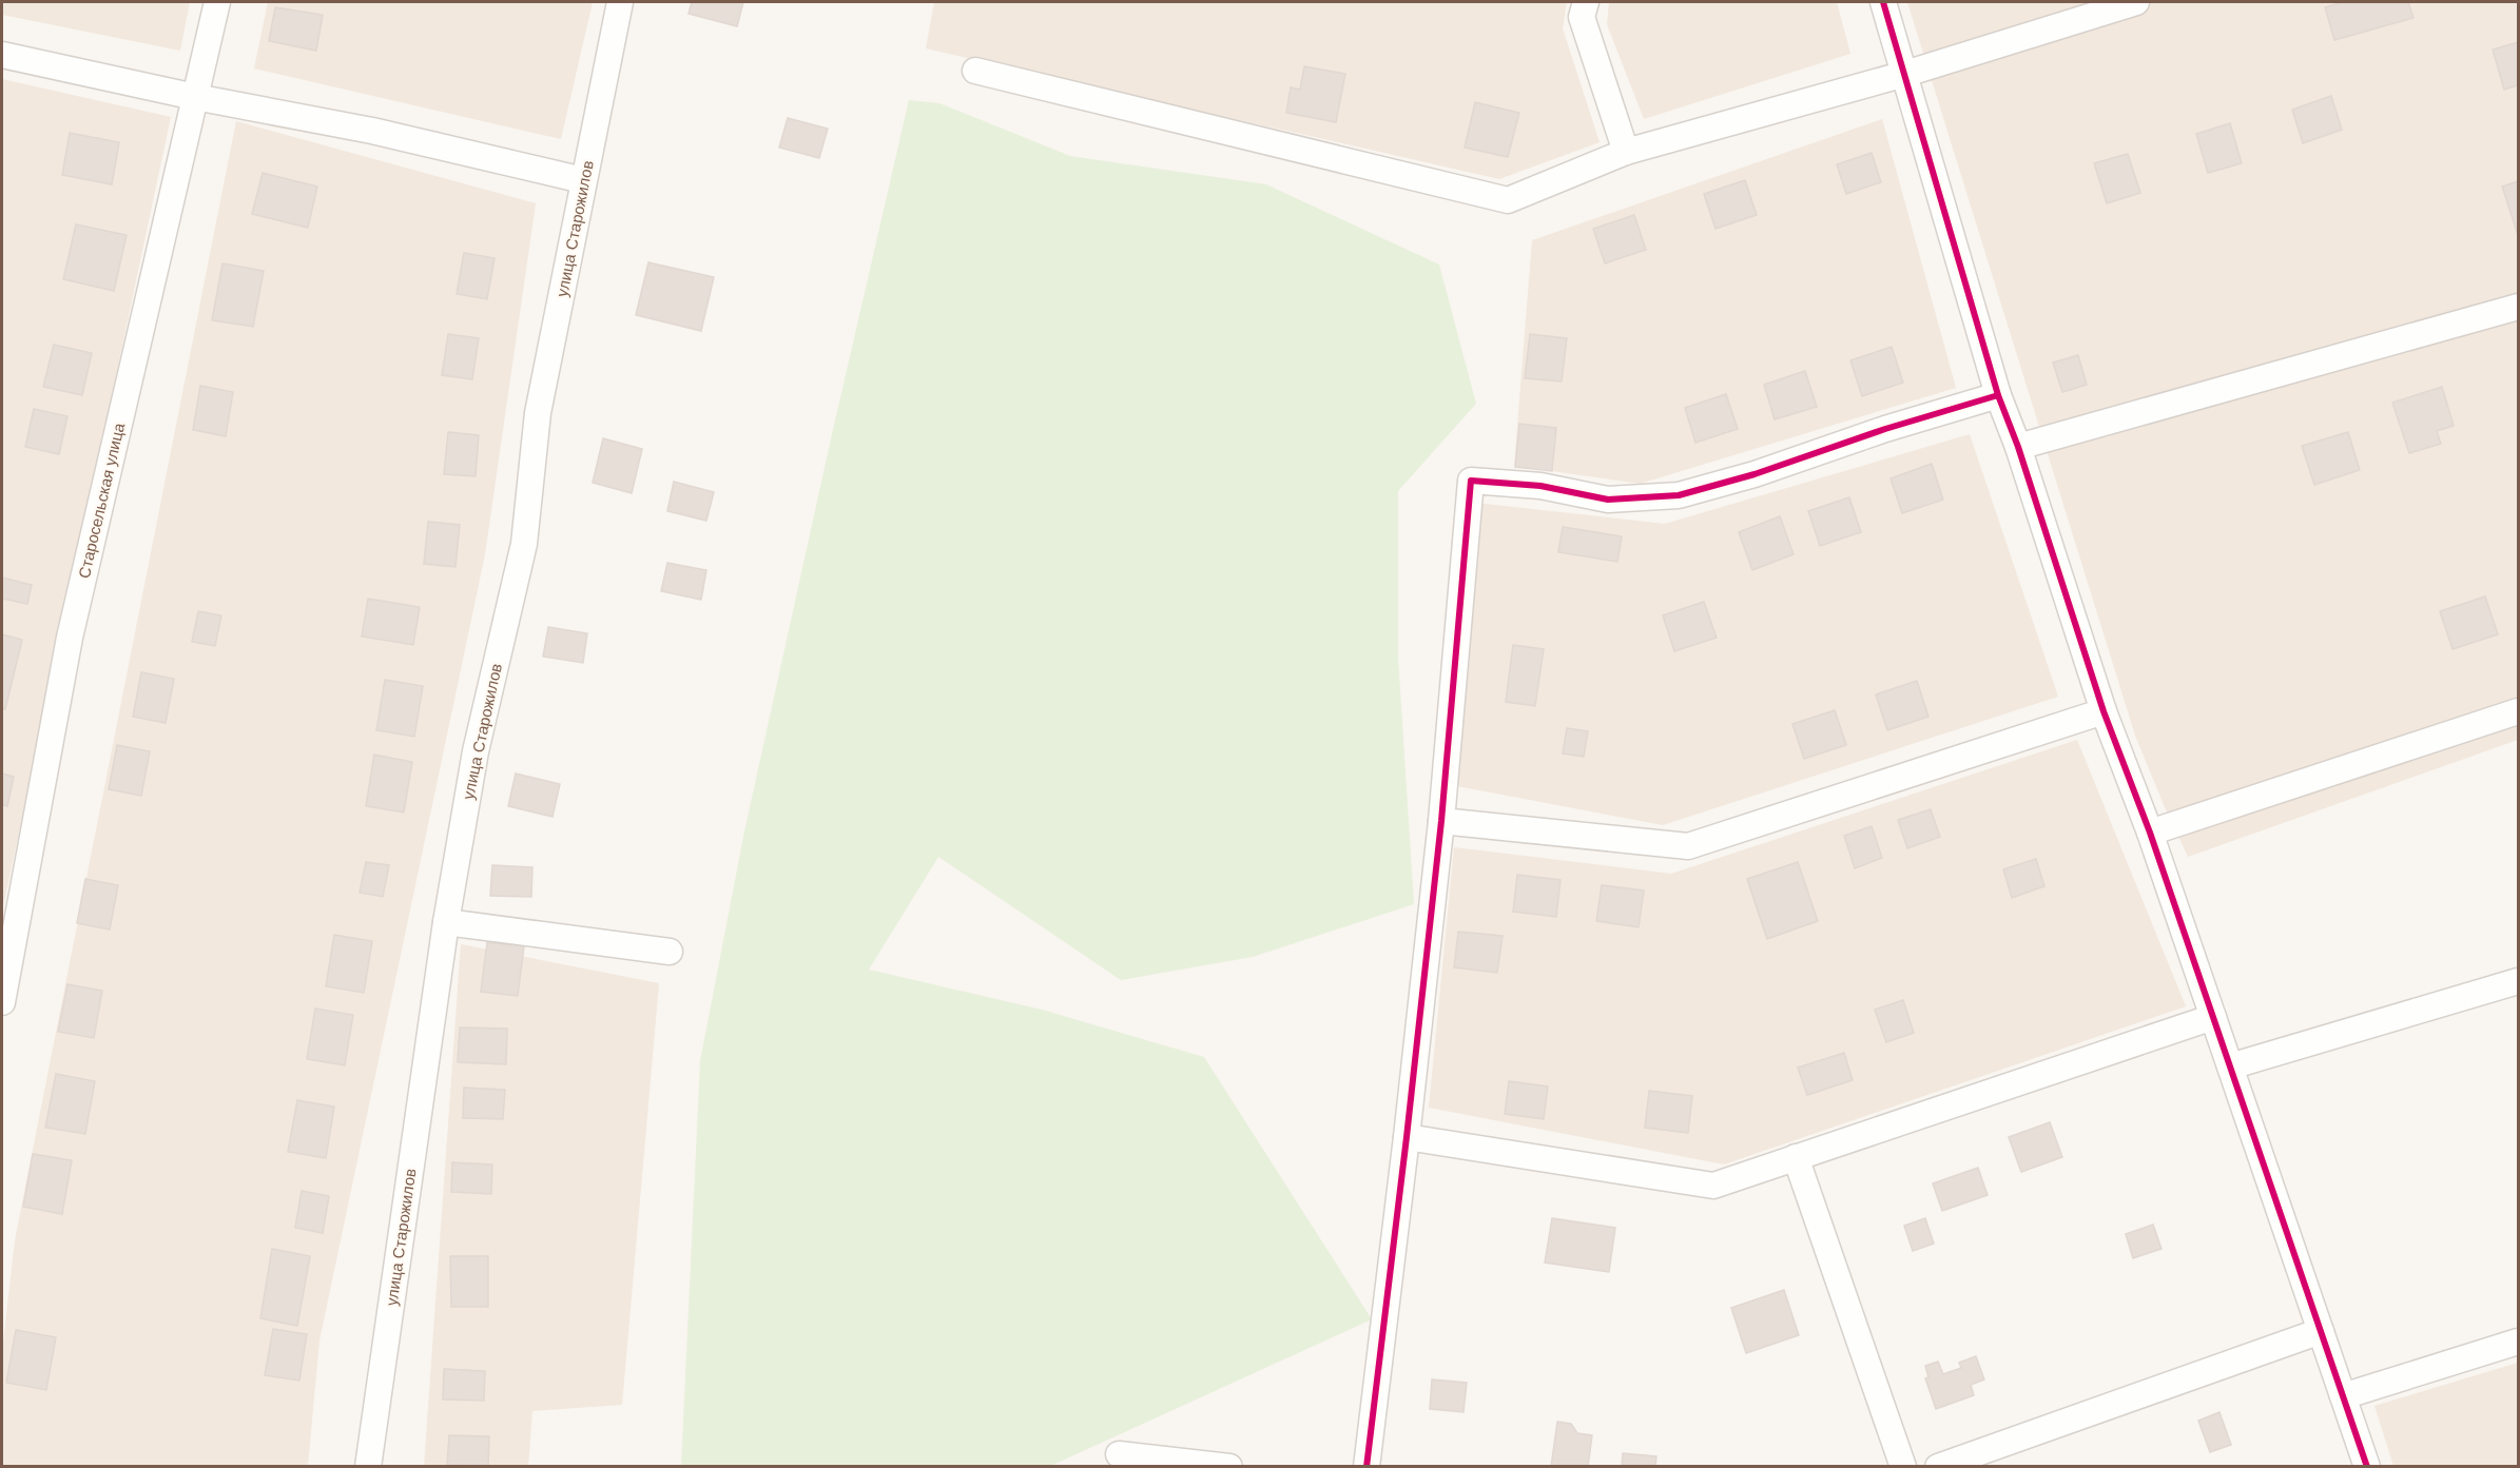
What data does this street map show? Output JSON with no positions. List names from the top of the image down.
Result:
{
  "streets": {
    "street": ["улица Старожилов", "Старосельская улица"]
  }
}
